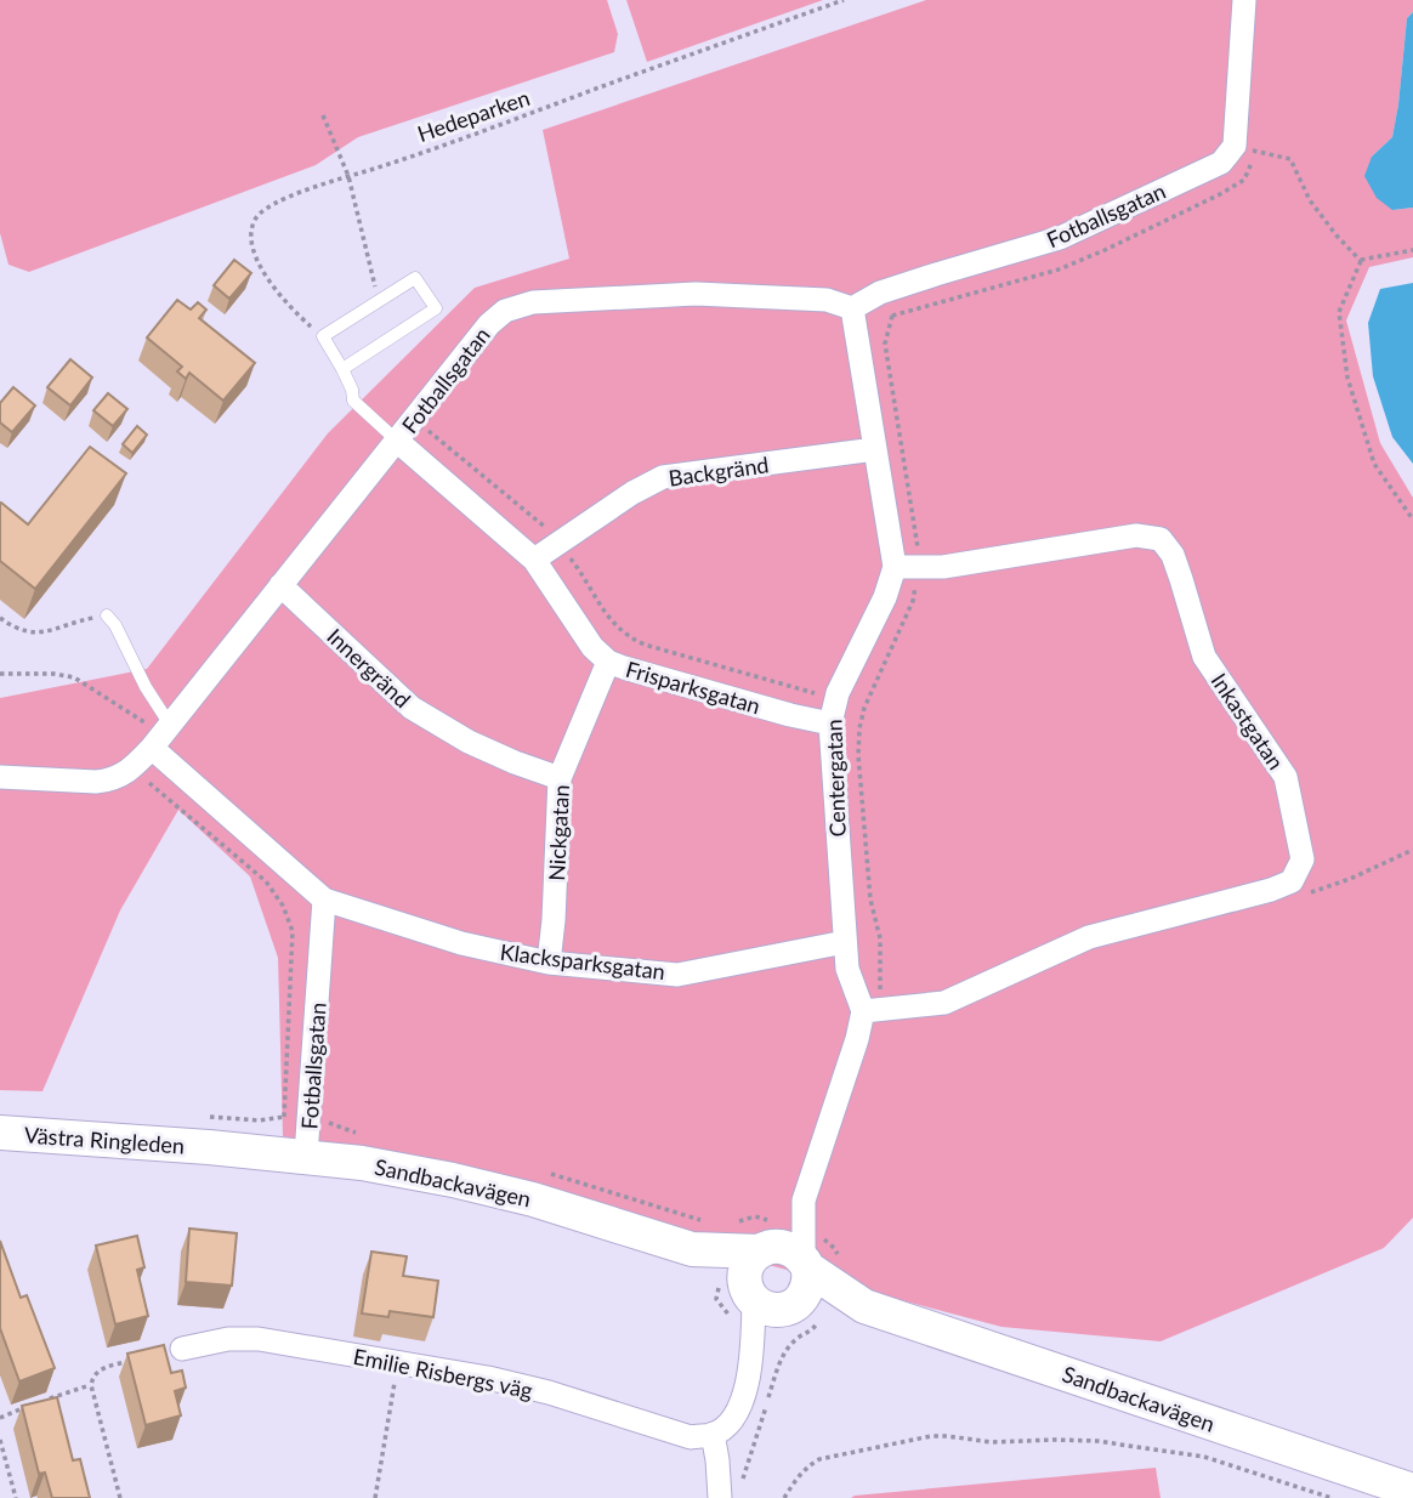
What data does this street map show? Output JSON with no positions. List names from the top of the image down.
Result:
{
  "streets": {
    "street": [
      "Fotballsgatan",
      "Backgränd",
      "Innergränd",
      "Frisparksgatan",
      "Inkastgatan",
      "Centergatan",
      "Nickgatan",
      "Klacksparksgatan",
      "Västra Ringleden",
      "Sandbackavägen",
      "Emilie Risbergs väg"
    ],
    "path": ["Hedeparken"]
  },
  "crossings": [
    ["Fotballsgatan", "Innergränd"],
    ["Fotballsgatan", "Frisparksgatan"],
    ["Fotballsgatan", "Centergatan"],
    ["Fotballsgatan", "Klacksparksgatan"],
    ["Fotballsgatan", "Sandbackavägen"],
    ["Backgränd", "Frisparksgatan"],
    ["Backgränd", "Centergatan"],
    ["Innergränd", "Nickgatan"],
    ["Frisparksgatan", "Centergatan"],
    ["Frisparksgatan", "Nickgatan"],
    ["Inkastgatan", "Centergatan"],
    ["Centergatan", "Klacksparksgatan"],
    ["Nickgatan", "Klacksparksgatan"],
    ["Västra Ringleden", "Sandbackavägen"]
  ]
}
